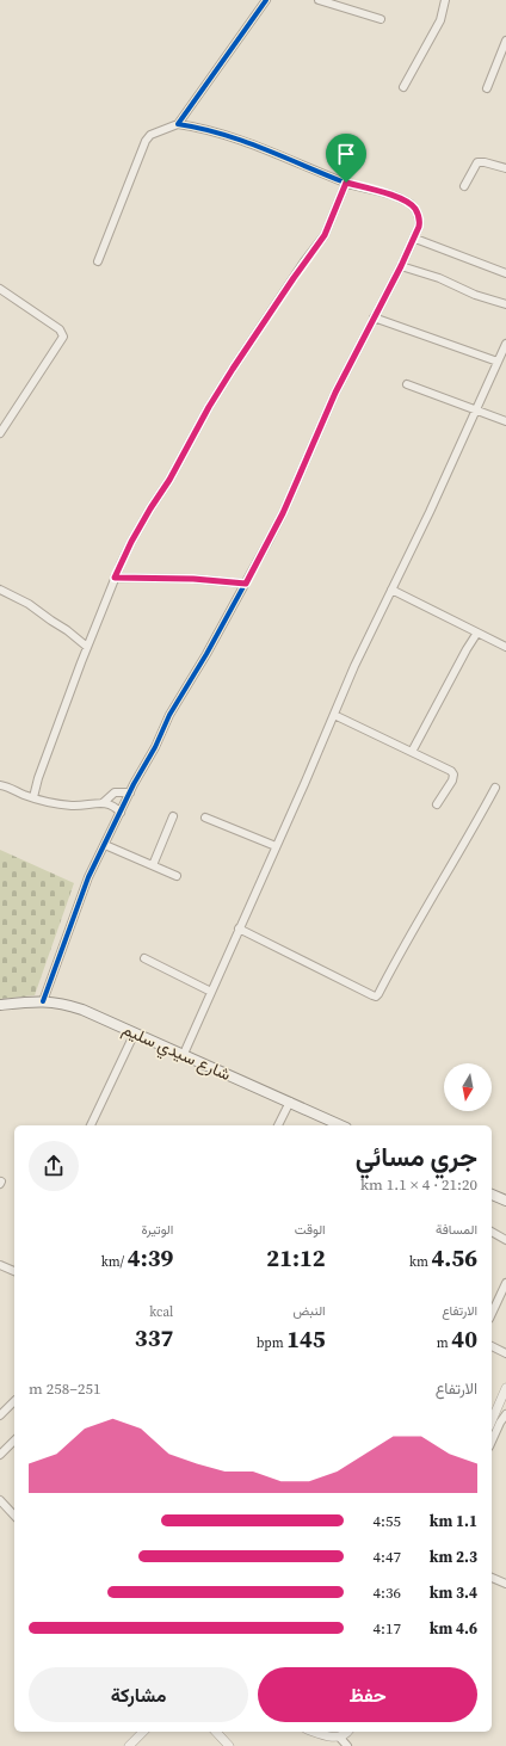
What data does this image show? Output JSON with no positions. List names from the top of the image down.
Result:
{
  "streets": {
    "main road": ["شارع سيدي سليم"]
  },
  "north": "bottom",
  "page": {
    "heading": ["جري مسائي", "21:20 · 4 × 1.1 km"],
    "stats": [
      ["المسافة", "4.56 km"],
      ["الوقت", "21:12"],
      ["الوتيرة", "4:39 /km"],
      ["الارتفاع", "40 m"],
      ["النبض", "145 bpm"],
      ["kcal", "337"]
    ],
    "chart": ["الارتفاع", "251–258 m"],
    "list": [
      {
        "name": "1.1 km",
        "note": "4:55"
      },
      {
        "name": "2.3 km",
        "note": "4:47"
      },
      {
        "name": "3.4 km",
        "note": "4:36"
      },
      {
        "name": "4.6 km",
        "note": "4:17"
      }
    ],
    "buttons": ["حفظ", "مشاركة"]
  }
}
